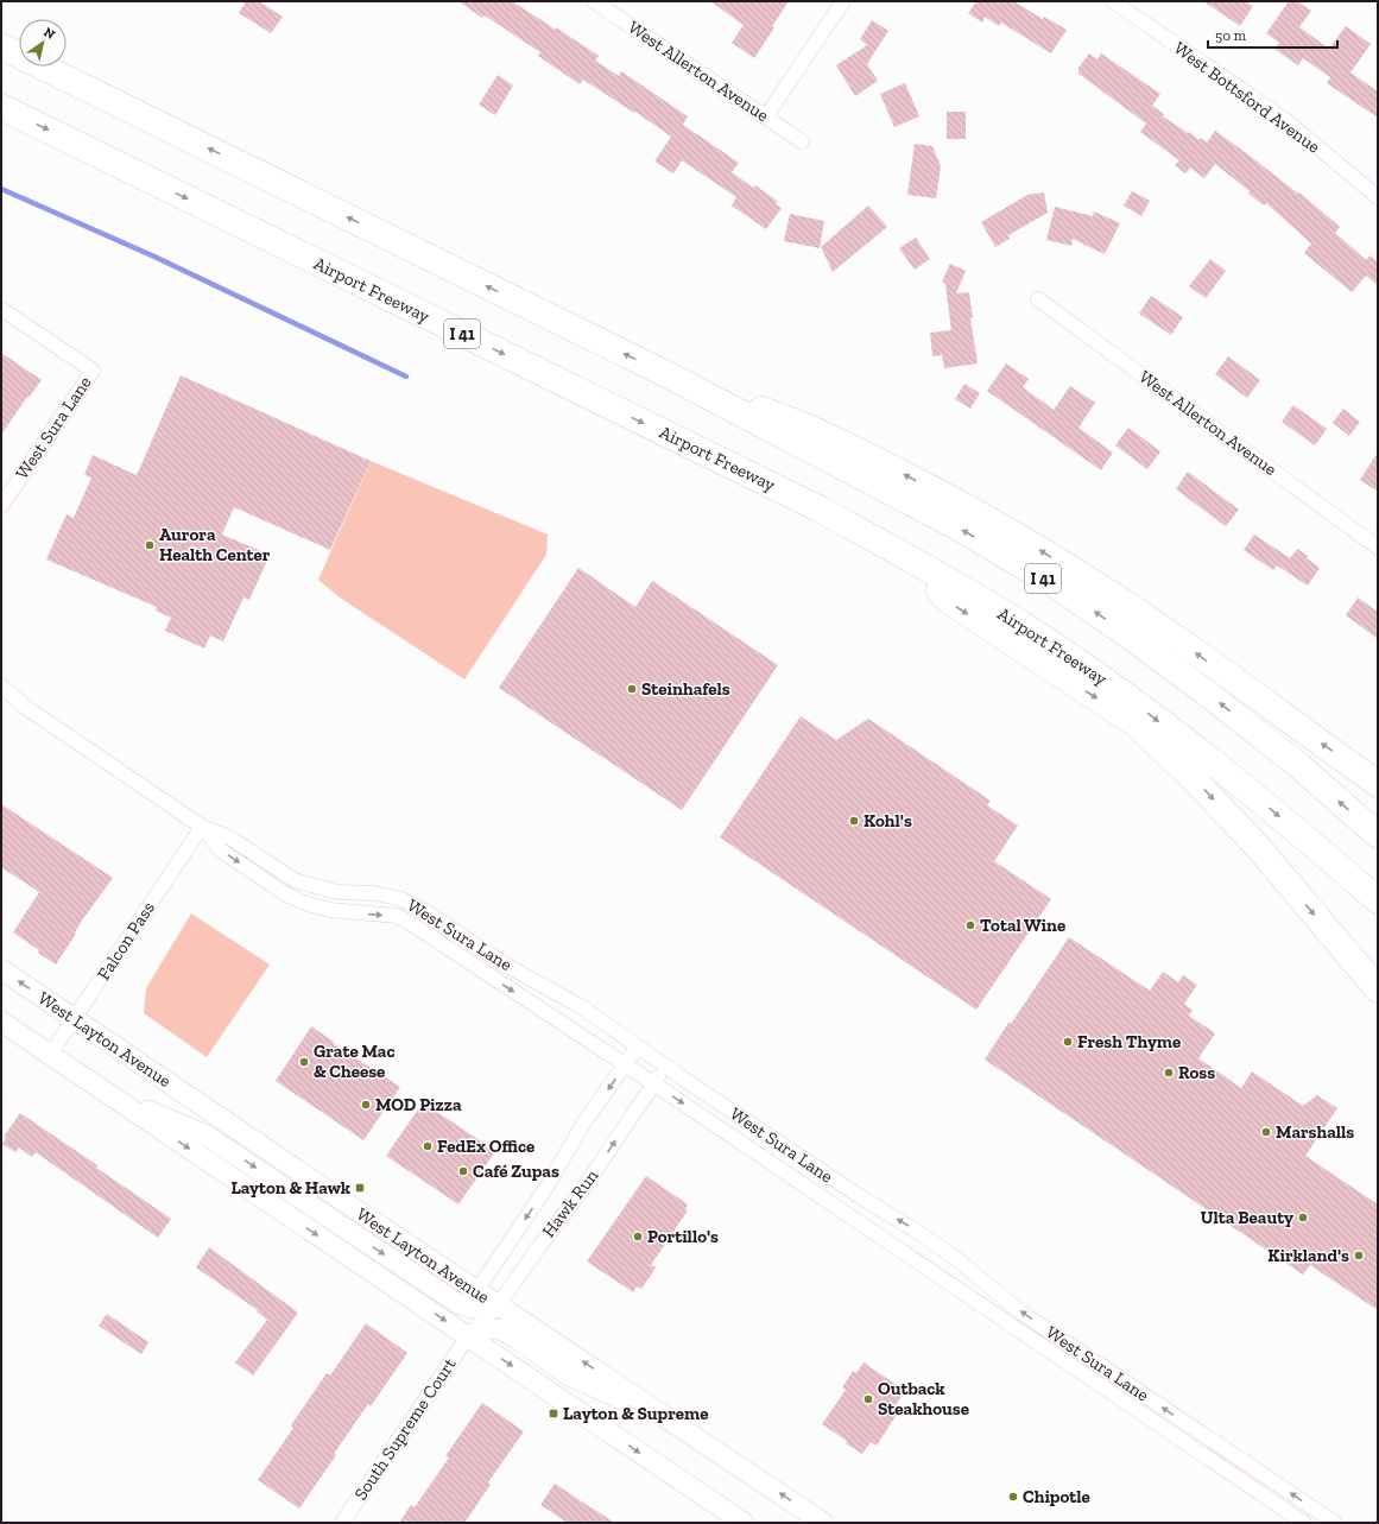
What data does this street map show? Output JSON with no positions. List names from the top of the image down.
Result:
{
  "streets": {
    "highway": ["Airport Freeway", "I 41"],
    "main road": ["West Layton Avenue"],
    "street": [
      "West Allerton Avenue",
      "West Bottsford Avenue",
      "West Sura Lane",
      "Falcon Pass",
      "Hawk Run",
      "South Supreme Court"
    ]
  },
  "crossings": [
    ["West Sura Lane", "Falcon Pass"],
    ["West Sura Lane", "Hawk Run"],
    ["Falcon Pass", "West Layton Avenue"],
    ["West Layton Avenue", "Hawk Run"],
    ["Hawk Run", "South Supreme Court"]
  ],
  "places": {
    "other": [
      "Aurora Health Center",
      "Steinhafels",
      "Kohl's",
      "Total Wine",
      "Fresh Thyme",
      "Grate Mac & Cheese",
      "Ross",
      "MOD Pizza",
      "Marshalls",
      "FedEx Office",
      "Café Zupas",
      "Ulta Beauty",
      "Portillo's",
      "Kirkland's",
      "Outback Steakhouse",
      "Chipotle"
    ],
    "transit": ["Layton & Hawk", "Layton & Supreme"]
  },
  "scale_bar": "50 m",
  "north": "top right"
}
